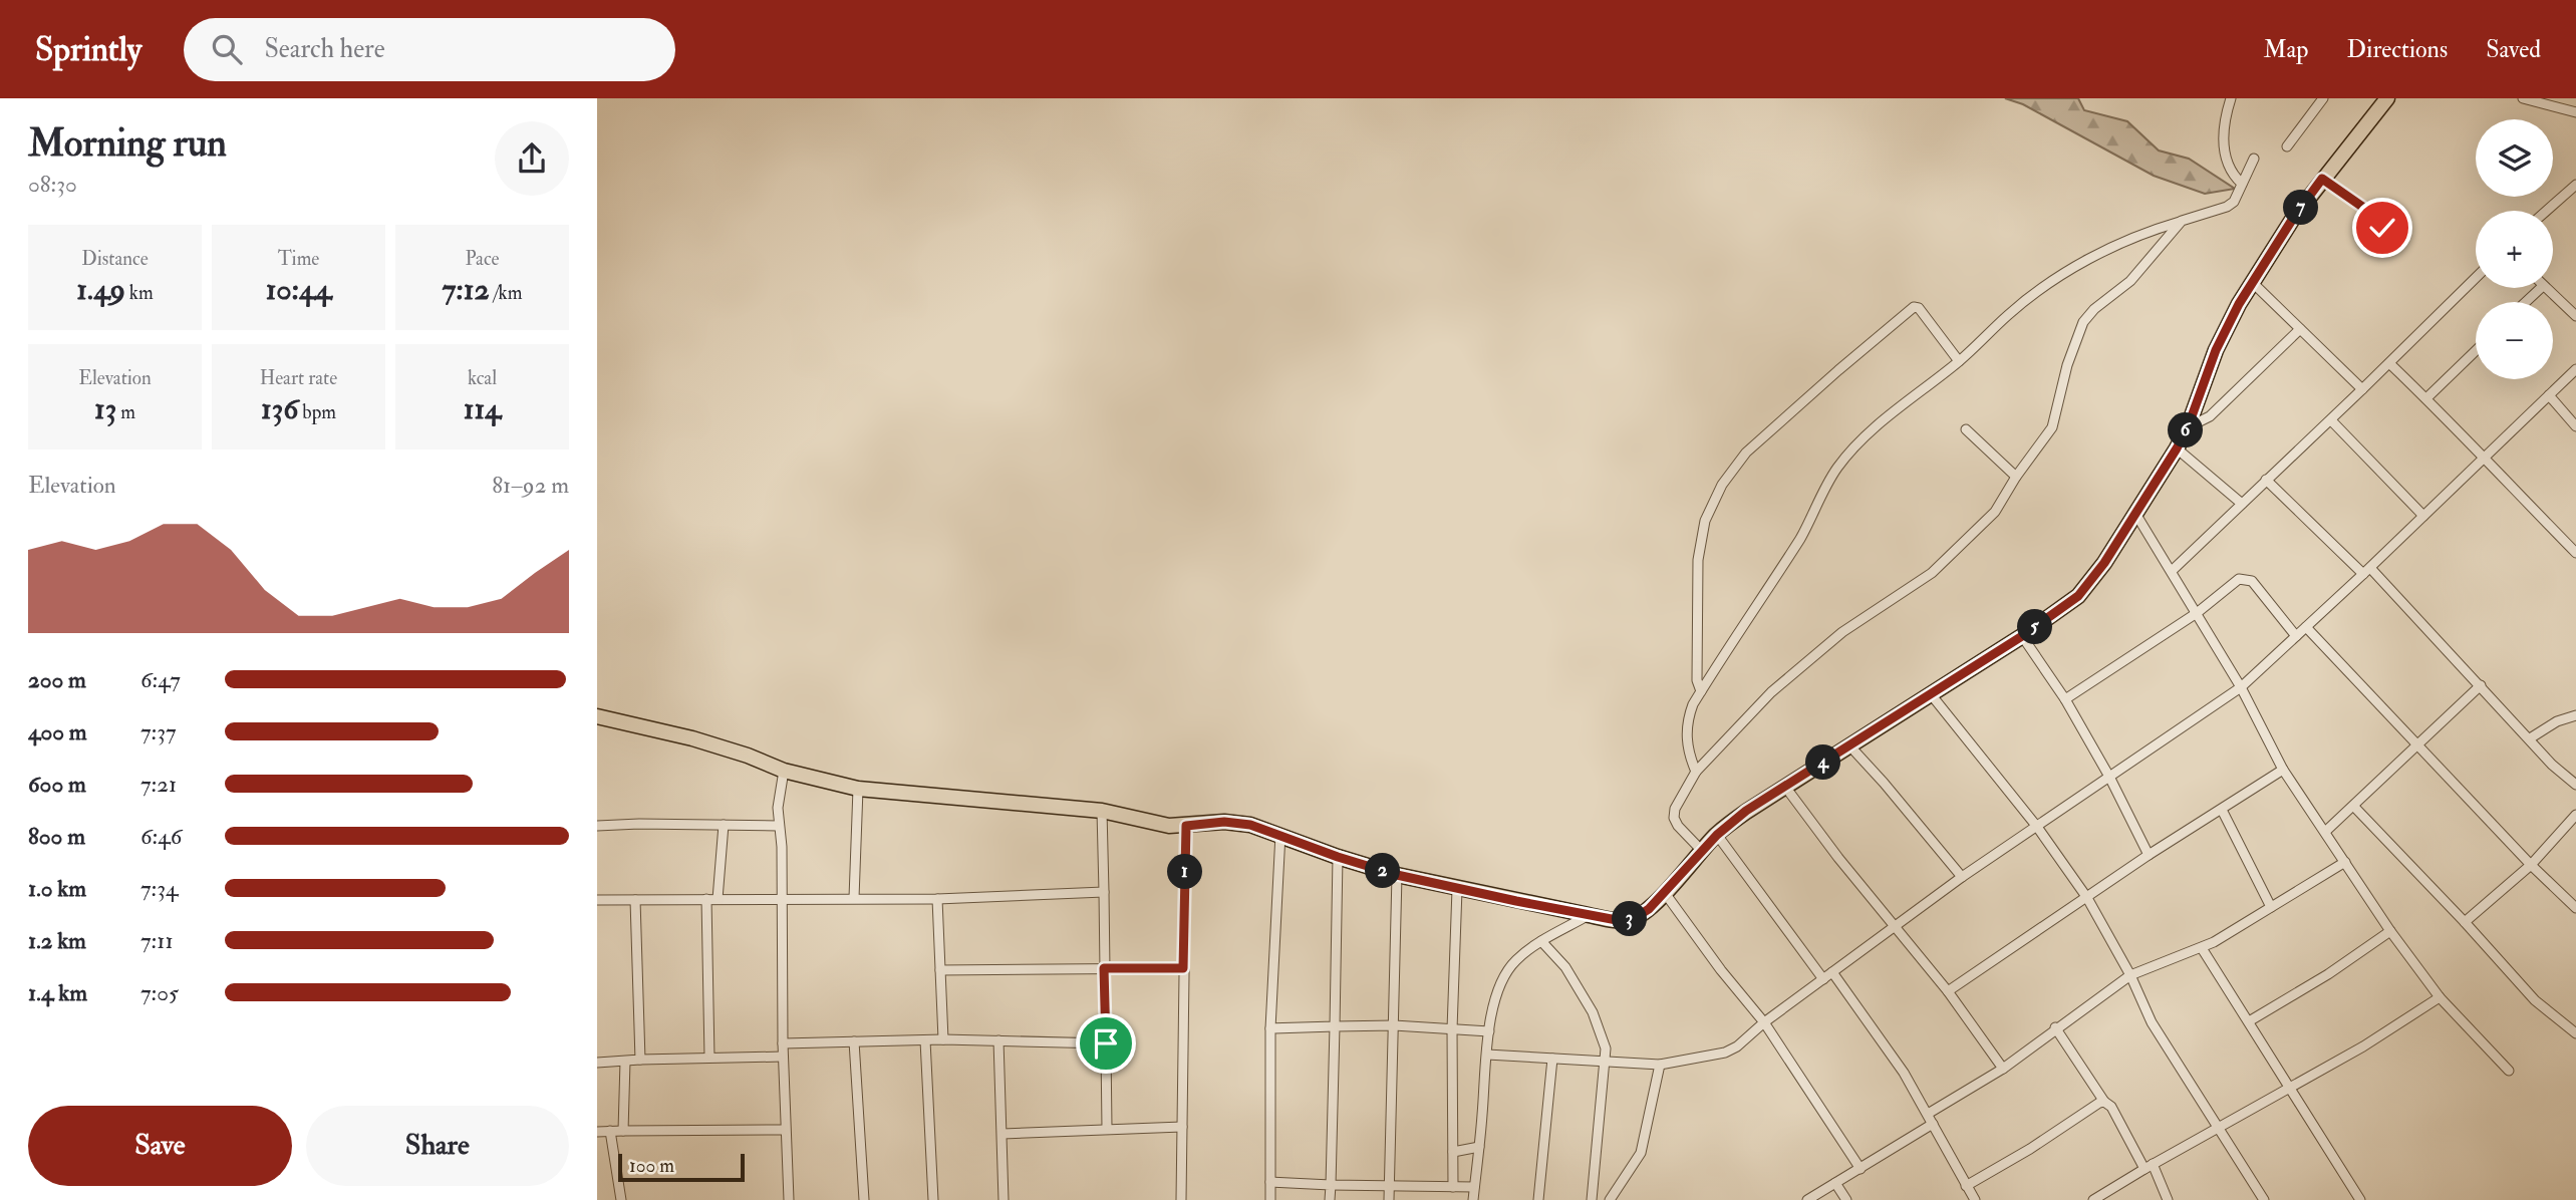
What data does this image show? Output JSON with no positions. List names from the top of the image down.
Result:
{
  "scale_bar": "100 m",
  "page": {
    "header": "Sprintly",
    "search": "Search here",
    "nav": ["Map", "Directions", "Saved"],
    "heading": ["Morning run", "08:30"],
    "map_buttons": ["+", "−"],
    "pins": [
      "7",
      "6",
      "5",
      "4",
      "2",
      "1",
      "3"
    ],
    "stats": [
      ["Distance", "1.49 km"],
      ["Time", "10:44"],
      ["Pace", "7:12 /km"],
      ["Elevation", "13 m"],
      ["Heart rate", "136 bpm"],
      ["kcal", "114"]
    ],
    "chart": ["Elevation", "81–92 m"],
    "list": [
      {
        "name": "200 m",
        "note": "6:47"
      },
      {
        "name": "400 m",
        "note": "7:37"
      },
      {
        "name": "600 m",
        "note": "7:21"
      },
      {
        "name": "800 m",
        "note": "6:46"
      },
      {
        "name": "1.0 km",
        "note": "7:34"
      },
      {
        "name": "1.2 km",
        "note": "7:11"
      },
      {
        "name": "1.4 km",
        "note": "7:05"
      }
    ],
    "buttons": ["Save", "Share"],
    "scale": "100 m"
  }
}
